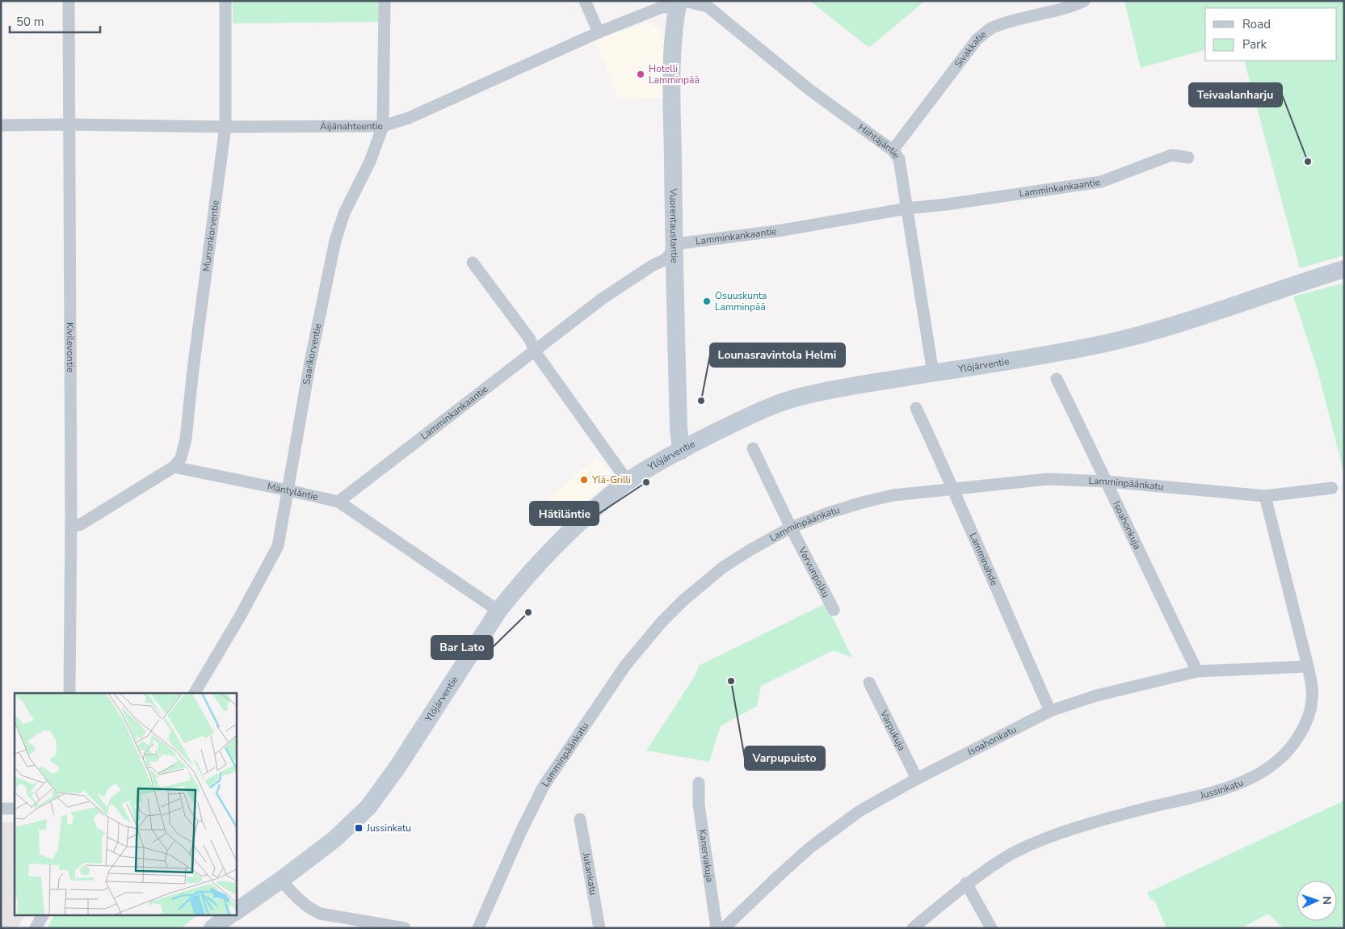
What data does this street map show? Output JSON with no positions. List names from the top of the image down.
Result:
{
  "streets": {
    "main road": ["Vuorentaustantie", "Ylöjärventie"],
    "street": [
      "Sivakkatie",
      "Äijänahteentie",
      "Hiihtäjäntie",
      "Lamminkankaantie",
      "Murronkorventie",
      "Kivilevontie",
      "Saarikorventie",
      "Lamminpäänkatu",
      "Mäntyläntie",
      "Isoahonkuja",
      "Lamminahde",
      "Varvunpolku",
      "Varpukuja",
      "Isoahonkatu",
      "Jussinkatu",
      "Kanervakuja",
      "Jukankatu"
    ]
  },
  "crossings": [
    ["Sivakkatie", "Hiihtäjäntie"],
    ["Äijänahteentie", "Hiihtäjäntie"],
    ["Äijänahteentie", "Vuorentaustantie"],
    ["Äijänahteentie", "Murronkorventie"],
    ["Äijänahteentie", "Kivilevontie"],
    ["Äijänahteentie", "Saarikorventie"],
    ["Hiihtäjäntie", "Lamminkankaantie"],
    ["Hiihtäjäntie", "Vuorentaustantie"],
    ["Hiihtäjäntie", "Ylöjärventie"],
    ["Lamminkankaantie", "Vuorentaustantie"],
    ["Lamminkankaantie", "Mäntyläntie"],
    ["Vuorentaustantie", "Ylöjärventie"],
    ["Murronkorventie", "Mäntyläntie"],
    ["Saarikorventie", "Mäntyläntie"],
    ["Ylöjärventie", "Mäntyläntie"],
    ["Lamminpäänkatu", "Isoahonkuja"],
    ["Lamminpäänkatu", "Lamminahde"],
    ["Lamminpäänkatu", "Varvunpolku"],
    ["Lamminpäänkatu", "Jussinkatu"],
    ["Isoahonkuja", "Isoahonkatu"],
    ["Lamminahde", "Isoahonkatu"],
    ["Varpukuja", "Isoahonkatu"],
    ["Isoahonkatu", "Jussinkatu"]
  ],
  "places": {
    "other": [
      "Hotelli Lamminpää",
      "Teivaalanharju",
      "Osuuskunta Lamminpää",
      "Lounasravintola Helmi",
      "Ylä-Grilli",
      "Hätiläntie",
      "Bar Lato",
      "Varpupuisto"
    ],
    "transit": ["Jussinkatu"]
  },
  "legend": ["Road", "Park"],
  "scale_bar": "50 m",
  "north": "right"
}
